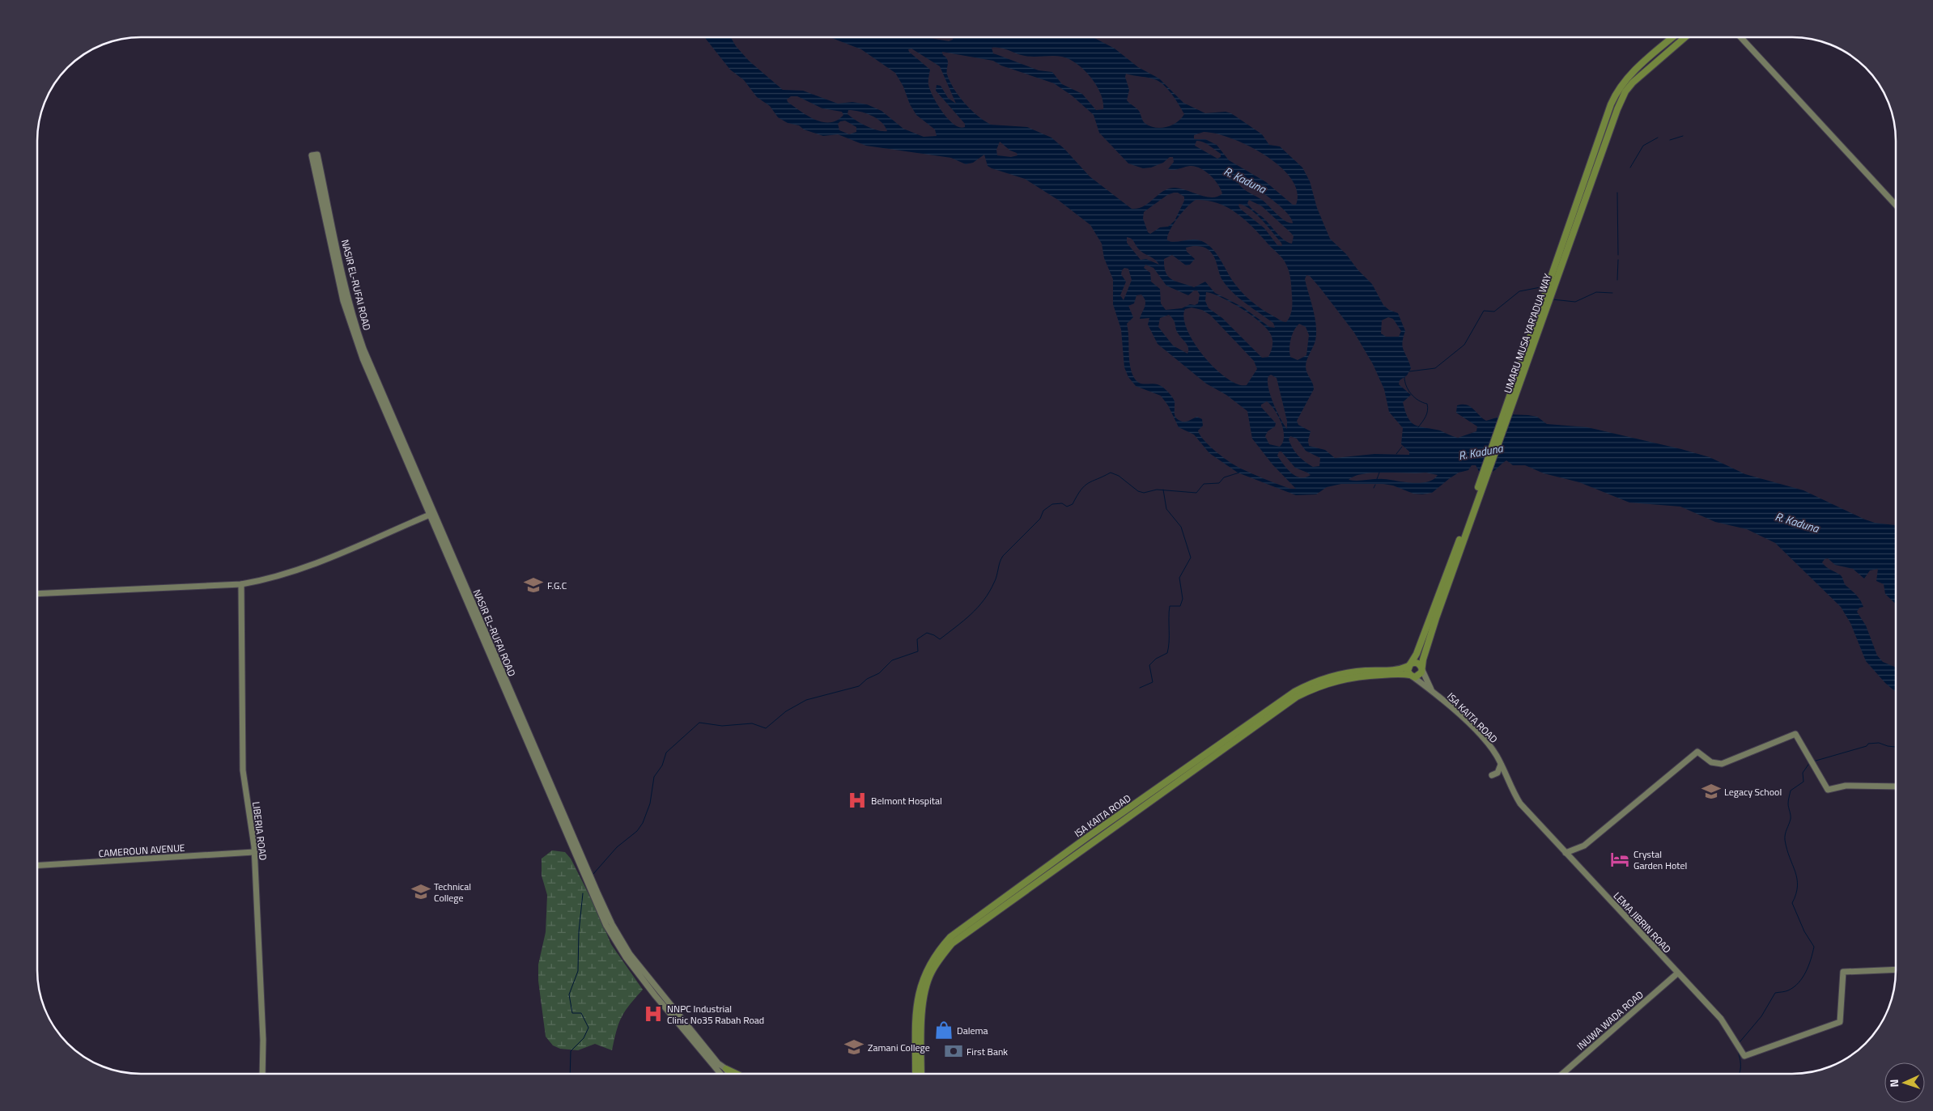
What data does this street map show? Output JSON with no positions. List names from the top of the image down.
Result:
{
  "streets": {
    "main road": ["UMARU MUSA YAR'ADUA WAY", "ISA KAITA ROAD"],
    "street": [
      "NASIR EL-RUFAI ROAD",
      "LIBERIA ROAD",
      "CAMEROUN AVENUE",
      "LEMA JIBRIN ROAD",
      "INUWA WADA ROAD"
    ]
  },
  "crossings": [
    ["UMARU MUSA YAR'ADUA WAY", "ISA KAITA ROAD"],
    ["ISA KAITA ROAD", "LEMA JIBRIN ROAD"],
    ["LIBERIA ROAD", "CAMEROUN AVENUE"],
    ["LEMA JIBRIN ROAD", "INUWA WADA ROAD"]
  ],
  "water": ["R. Kaduna"],
  "places": {
    "school or university": [
      "F.G.C",
      "Legacy School",
      "Technical College",
      "Zamani College"
    ],
    "hospital": ["Belmont Hospital", "NNPC Industrial Clinic No35 Rabah Road"],
    "hotel": ["Crystal Garden Hotel"],
    "shop": ["Dalema"],
    "bank": ["First Bank"]
  },
  "north": "left"
}
